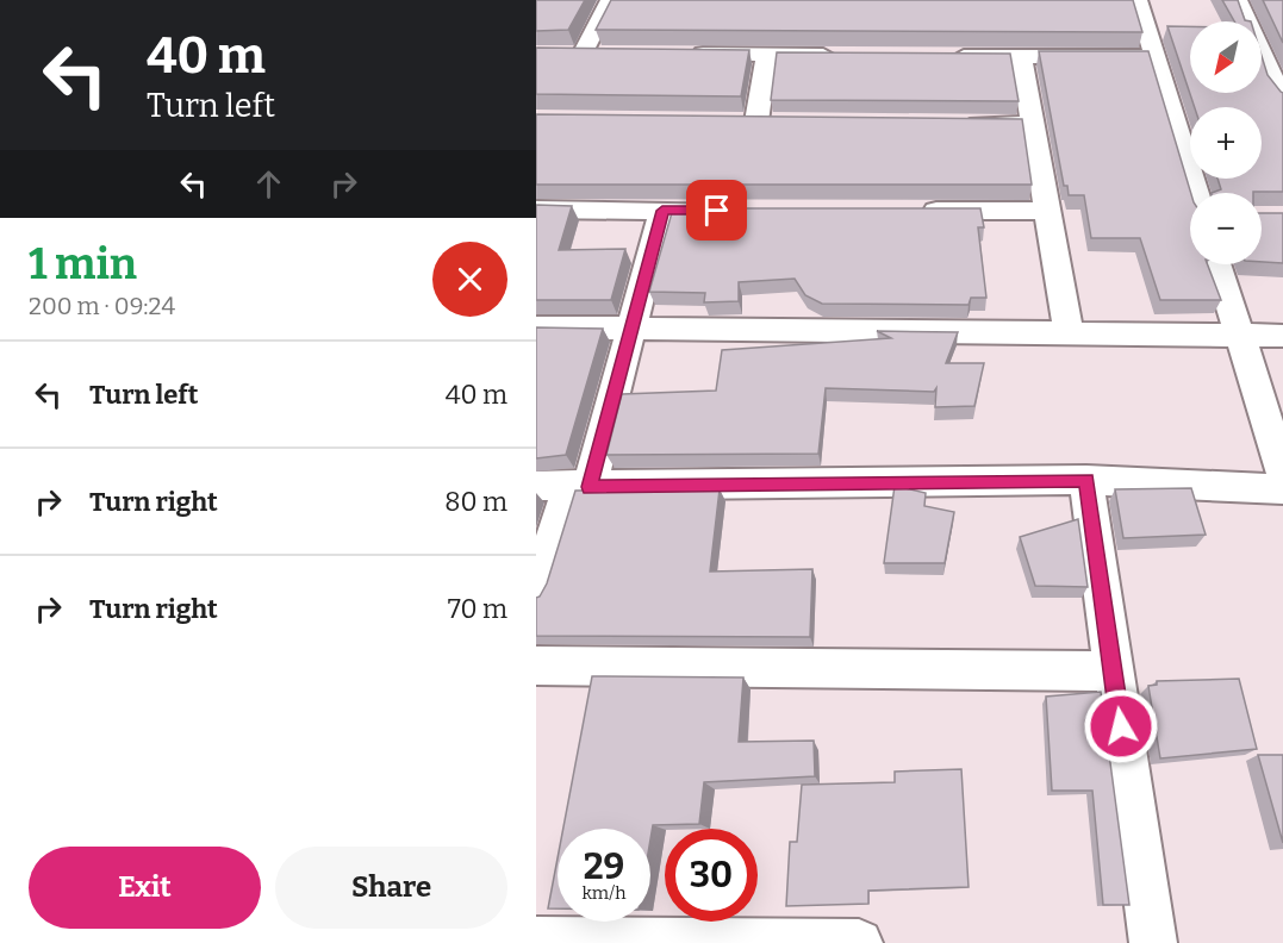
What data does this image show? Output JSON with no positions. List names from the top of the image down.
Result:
{
  "north": "bottom left",
  "page": {
    "turn": ["40 m", "Turn left"],
    "map_buttons": ["+", "−"],
    "heading": ["1 min", "200 m · 09:24"],
    "list": [
      {
        "name": "Turn left",
        "value": "40 m"
      },
      {
        "name": "Turn right",
        "value": "80 m"
      },
      {
        "name": "Turn right",
        "value": "70 m"
      }
    ],
    "speed": "29 km/h",
    "limit": "30",
    "buttons": ["Exit", "Share"]
  }
}
